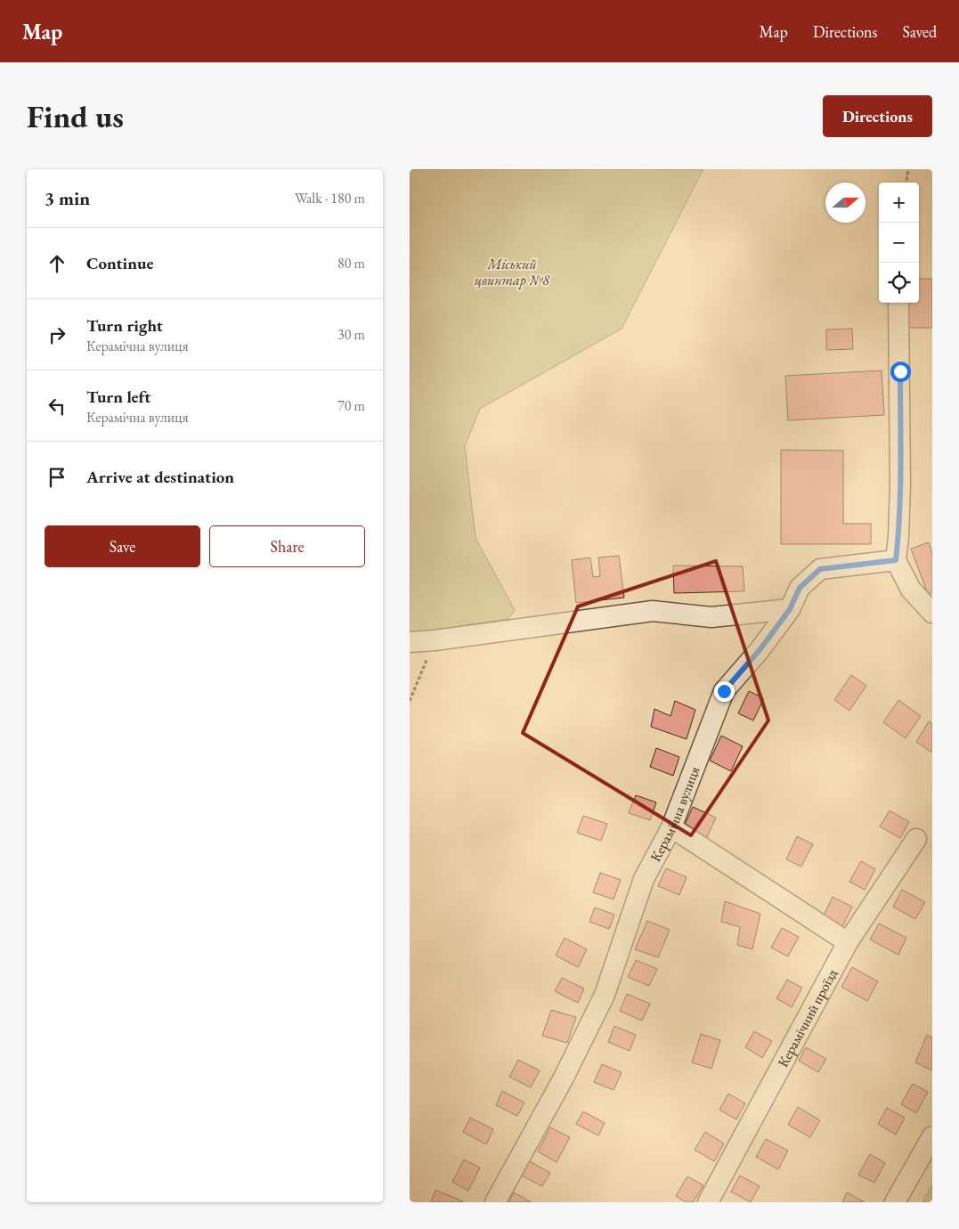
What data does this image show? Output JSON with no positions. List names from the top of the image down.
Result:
{
  "streets": {
    "street": ["Керамічна вулиця", "Керамічний проїзд"]
  },
  "parks": ["Міський цвинтар №8"],
  "north": "right",
  "page": {
    "header": "Map",
    "nav": ["Map", "Directions", "Saved"],
    "buttons": [
      "Directions",
      ["Save", "Share"]
    ],
    "title": "Find us",
    "heading": ["3 min", "Walk · 180 m"],
    "map_buttons": ["+", "−"],
    "list": [
      ["Continue", "80 m"],
      ["Turn right", "Керамічна вулиця", "30 m"],
      ["Turn left", "Керамічна вулиця", "70 m"],
      "Arrive at destination"
    ]
  }
}
